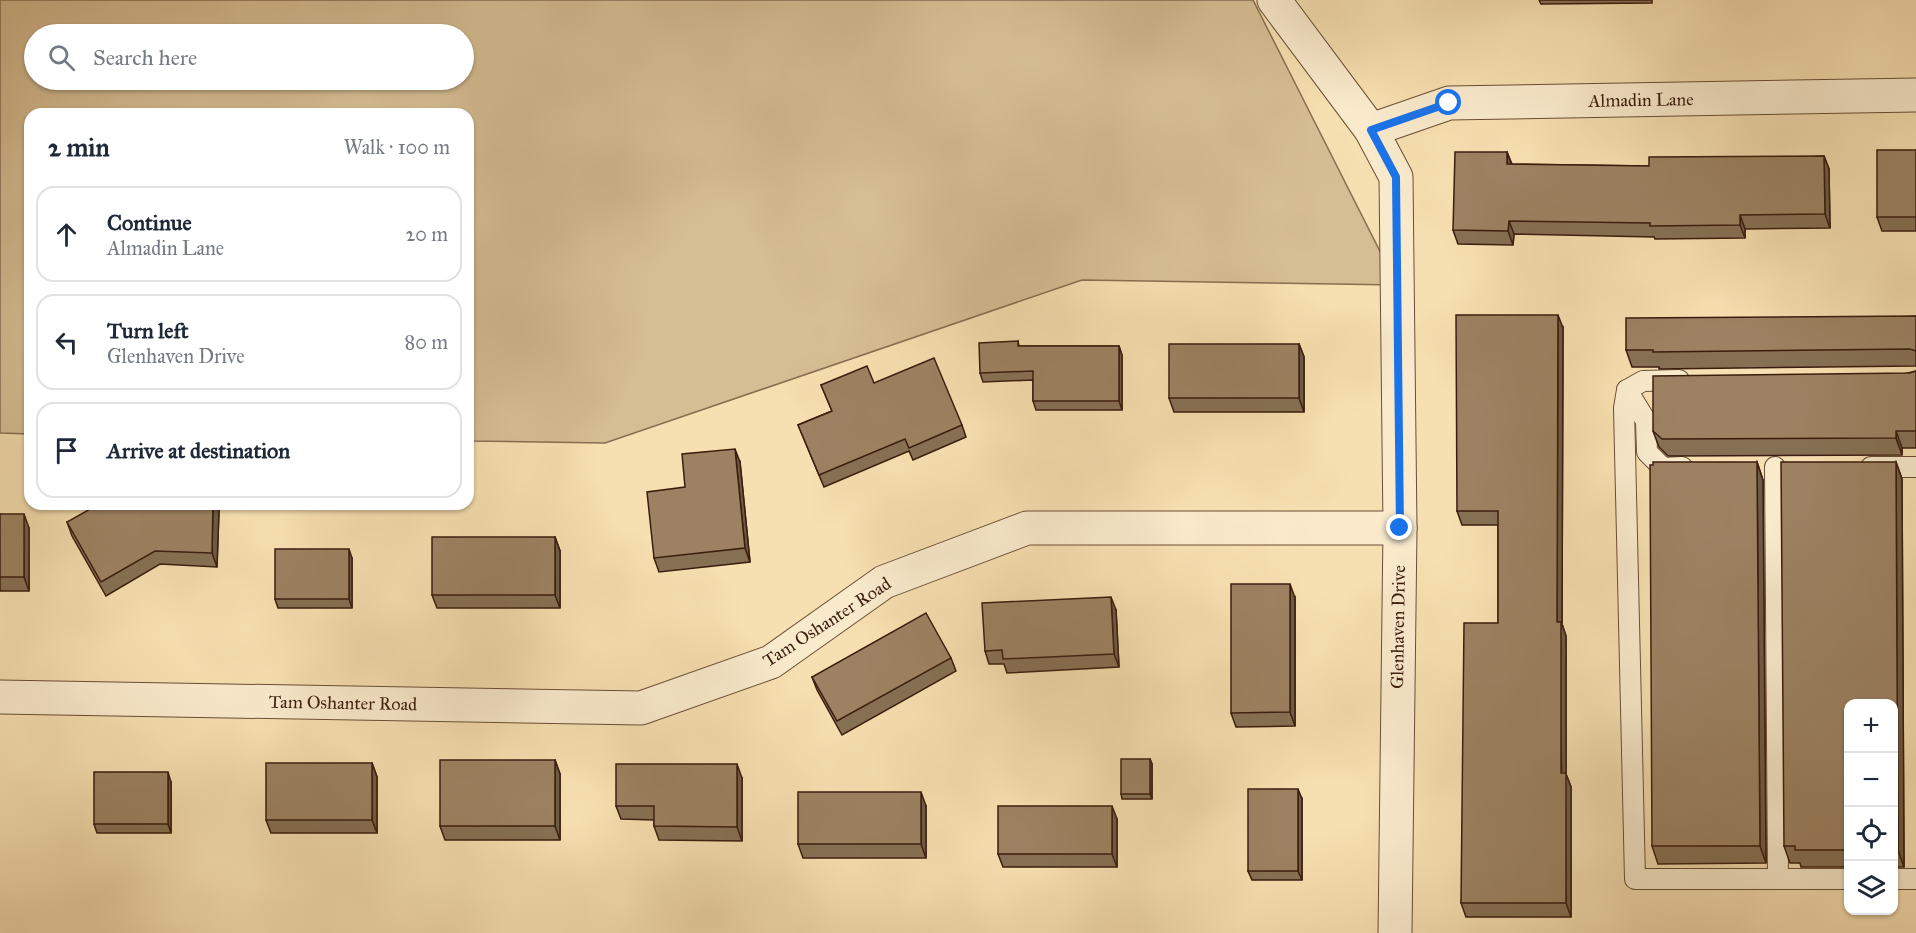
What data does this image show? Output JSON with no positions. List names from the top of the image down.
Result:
{
  "streets": {
    "street": ["Almadin Lane", "Tam Oshanter Road", "Glenhaven Drive"]
  },
  "crossings": [
    ["Almadin Lane", "Glenhaven Drive"],
    ["Tam Oshanter Road", "Glenhaven Drive"]
  ],
  "page": {
    "search": "Search here",
    "heading": ["2 min", "Walk · 100 m"],
    "list": [
      ["Continue", "Almadin Lane", "20 m"],
      ["Turn left", "Glenhaven Drive", "80 m"],
      "Arrive at destination"
    ],
    "map_buttons": ["+", "−"]
  }
}
